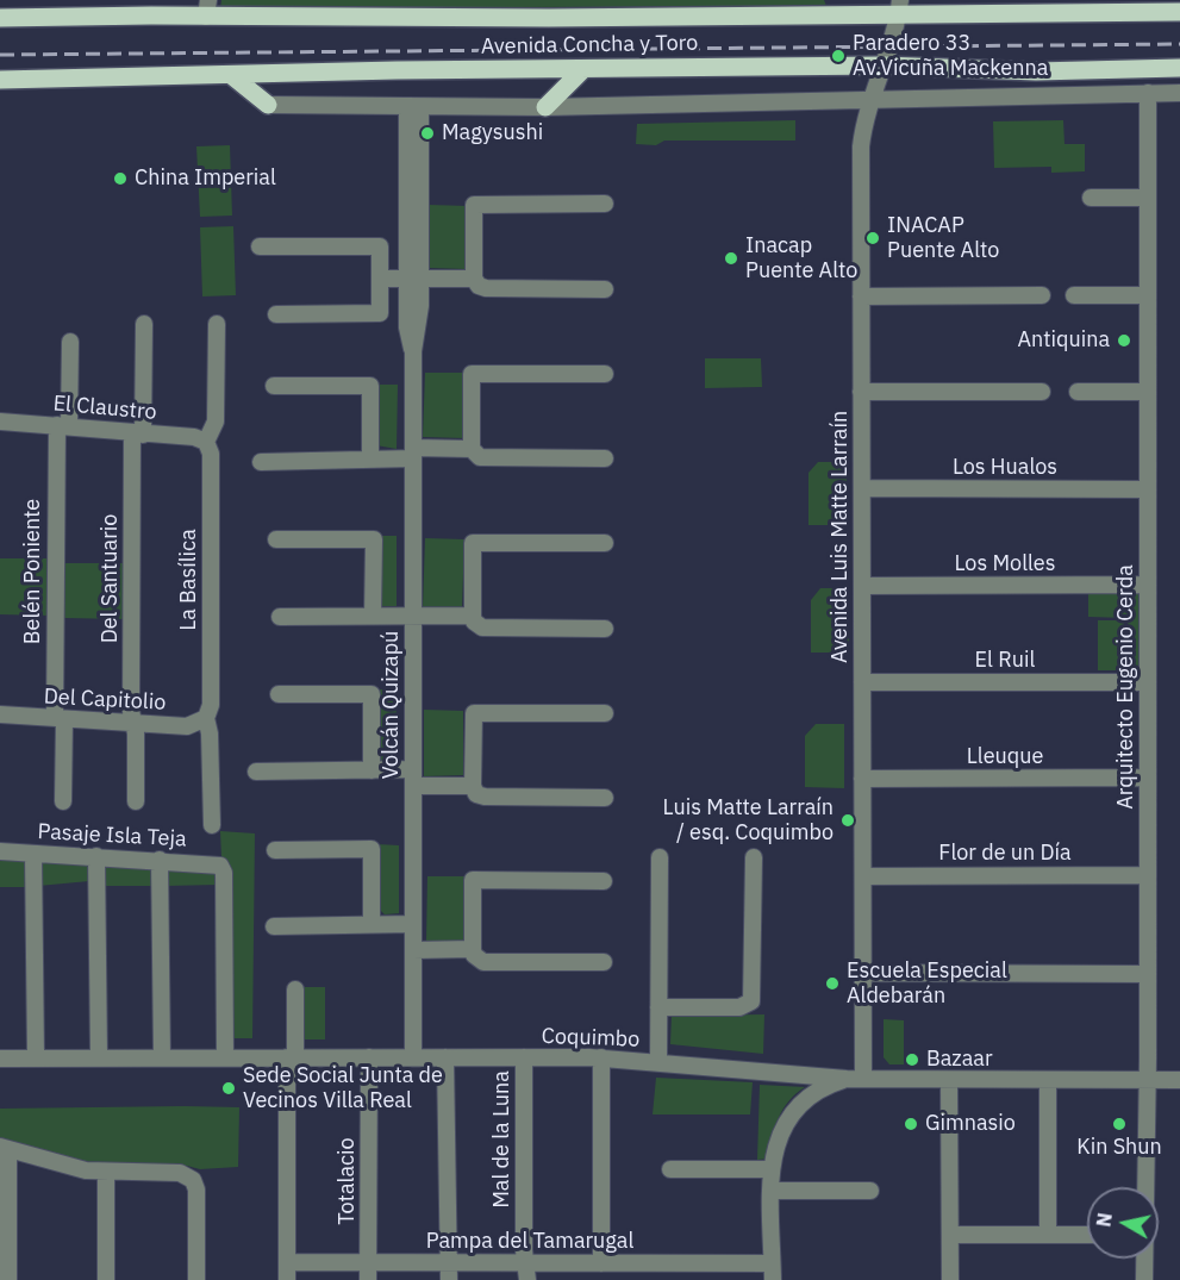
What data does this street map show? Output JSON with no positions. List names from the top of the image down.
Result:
{
  "streets": {
    "main road": ["Avenida Concha y Toro"],
    "street": [
      "El Claustro",
      "Los Hualos",
      "Avenida Luis Matte Larraín",
      "Los Molles",
      "Belén Poniente",
      "Del Santuario",
      "La Basílica",
      "El Ruil",
      "Arquitecto Eugenio Cerda",
      "Del Capitolio",
      "Volcán Quizapú",
      "Lleuque",
      "Pasaje Isla Teja",
      "Flor de un Día",
      "Coquimbo",
      "Mal de la Luna",
      "Totalacio",
      "Pampa del Tamarugal"
    ]
  },
  "crossings": [
    ["Avenida Concha y Toro", "Avenida Luis Matte Larraín"],
    ["El Claustro", "Belén Poniente"],
    ["El Claustro", "Del Santuario"],
    ["El Claustro", "La Basílica"],
    ["Los Hualos", "Avenida Luis Matte Larraín"],
    ["Los Hualos", "Arquitecto Eugenio Cerda"],
    ["Avenida Luis Matte Larraín", "Los Molles"],
    ["Avenida Luis Matte Larraín", "El Ruil"],
    ["Avenida Luis Matte Larraín", "Lleuque"],
    ["Avenida Luis Matte Larraín", "Flor de un Día"],
    ["Avenida Luis Matte Larraín", "Coquimbo"],
    ["Los Molles", "Arquitecto Eugenio Cerda"],
    ["Belén Poniente", "Del Capitolio"],
    ["Del Santuario", "Del Capitolio"],
    ["La Basílica", "Del Capitolio"],
    ["El Ruil", "Arquitecto Eugenio Cerda"],
    ["Arquitecto Eugenio Cerda", "Lleuque"],
    ["Arquitecto Eugenio Cerda", "Flor de un Día"],
    ["Arquitecto Eugenio Cerda", "Coquimbo"],
    ["Volcán Quizapú", "Coquimbo"],
    ["Pasaje Isla Teja", "Coquimbo"],
    ["Coquimbo", "Mal de la Luna"],
    ["Coquimbo", "Totalacio"],
    ["Mal de la Luna", "Pampa del Tamarugal"],
    ["Totalacio", "Pampa del Tamarugal"]
  ],
  "places": [
    "Paradero 33 Av.Vicuña Mackenna",
    "Magysushi",
    "China Imperial",
    "INACAP Puente Alto",
    "Inacap Puente Alto",
    "Antiquina",
    "Luis Matte Larraín / esq. Coquimbo",
    "Escuela Especial Aldebarán",
    "Bazaar",
    "Sede Social Junta de Vecinos Villa Real",
    "Gimnasio",
    "Kin Shun"
  ],
  "north": "left"
}
